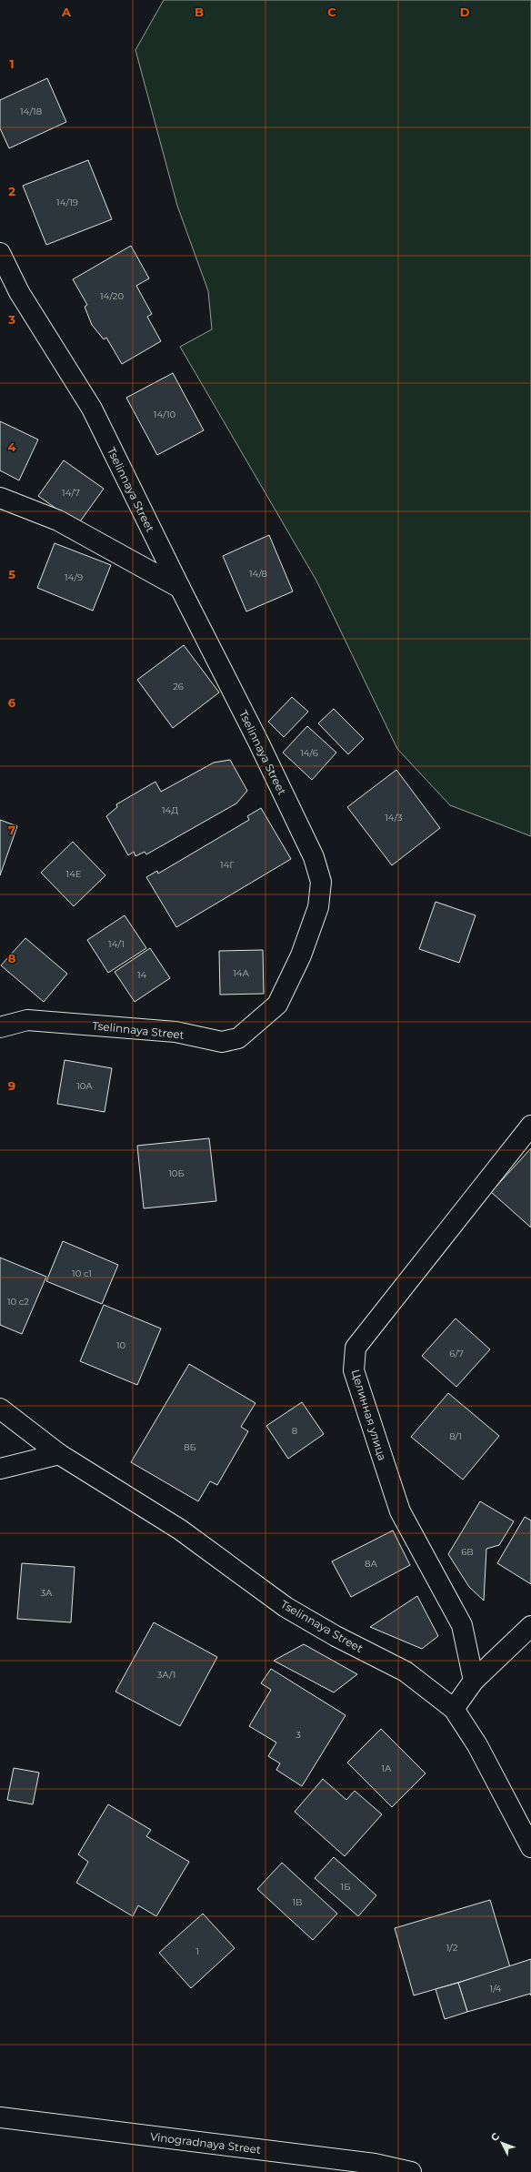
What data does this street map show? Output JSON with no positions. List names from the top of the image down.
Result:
{
  "streets": {
    "street": ["Tselinnaya Street", "Целинная улица", "Vinogradnaya Street"]
  },
  "house_numbers": [
    "14/18",
    "14/19",
    "14/20",
    "14/10",
    "14/7",
    "14/8",
    "14/9",
    "26",
    "14/6",
    "14Д",
    "14/3",
    "14Г",
    "14Е",
    "14/1",
    "14А",
    "14",
    "10А",
    "10Б",
    "10 с1",
    "10 с2",
    "10",
    "6/7",
    "8",
    "8/1",
    "8Б",
    "6В",
    "8А",
    "3А",
    "3А/1",
    "3",
    "1А",
    "1Б",
    "1В",
    "1/2",
    "1",
    "1/4"
  ],
  "north": "top left",
  "grid": {
    "columns": [
      "A",
      "B",
      "C",
      "D"
    ],
    "rows": [
      "1",
      "2",
      "3",
      "4",
      "5",
      "6",
      "7",
      "8",
      "9"
    ]
  }
}
